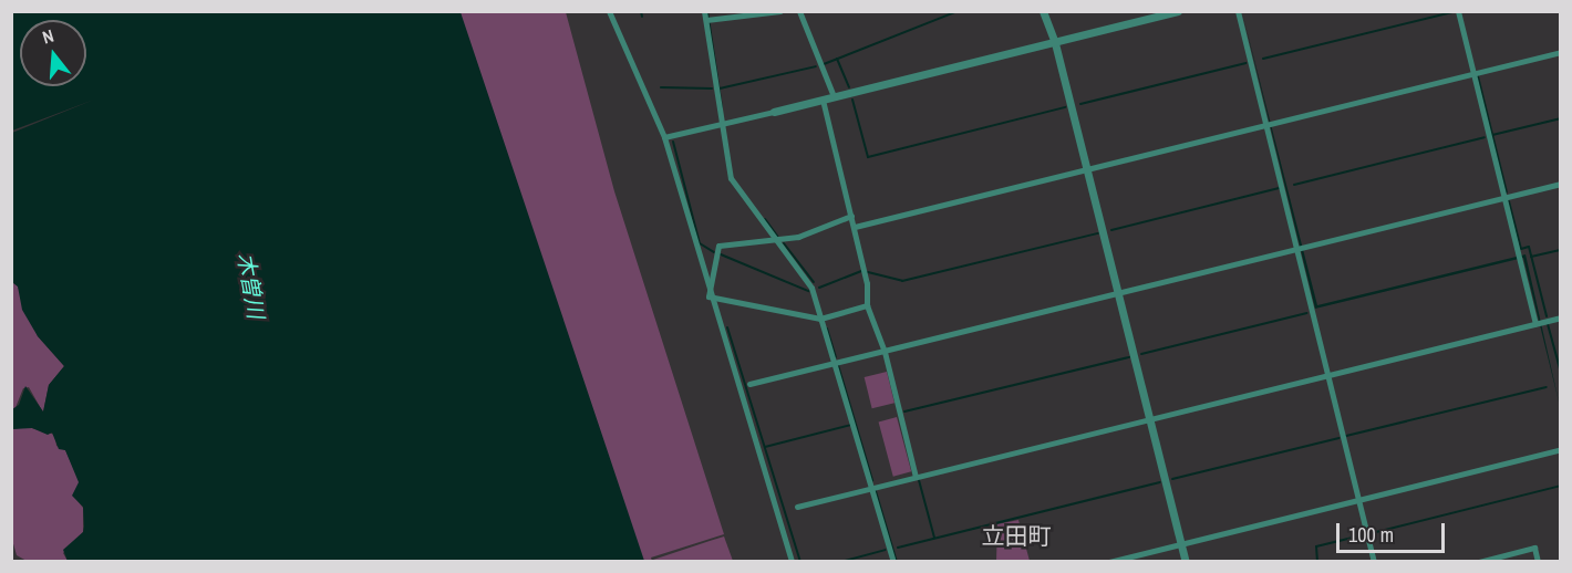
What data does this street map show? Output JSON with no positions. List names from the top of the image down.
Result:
{
  "districts": ["立田町"],
  "water": ["木曽川"],
  "scale_bar": "100 m",
  "north": "top"
}
